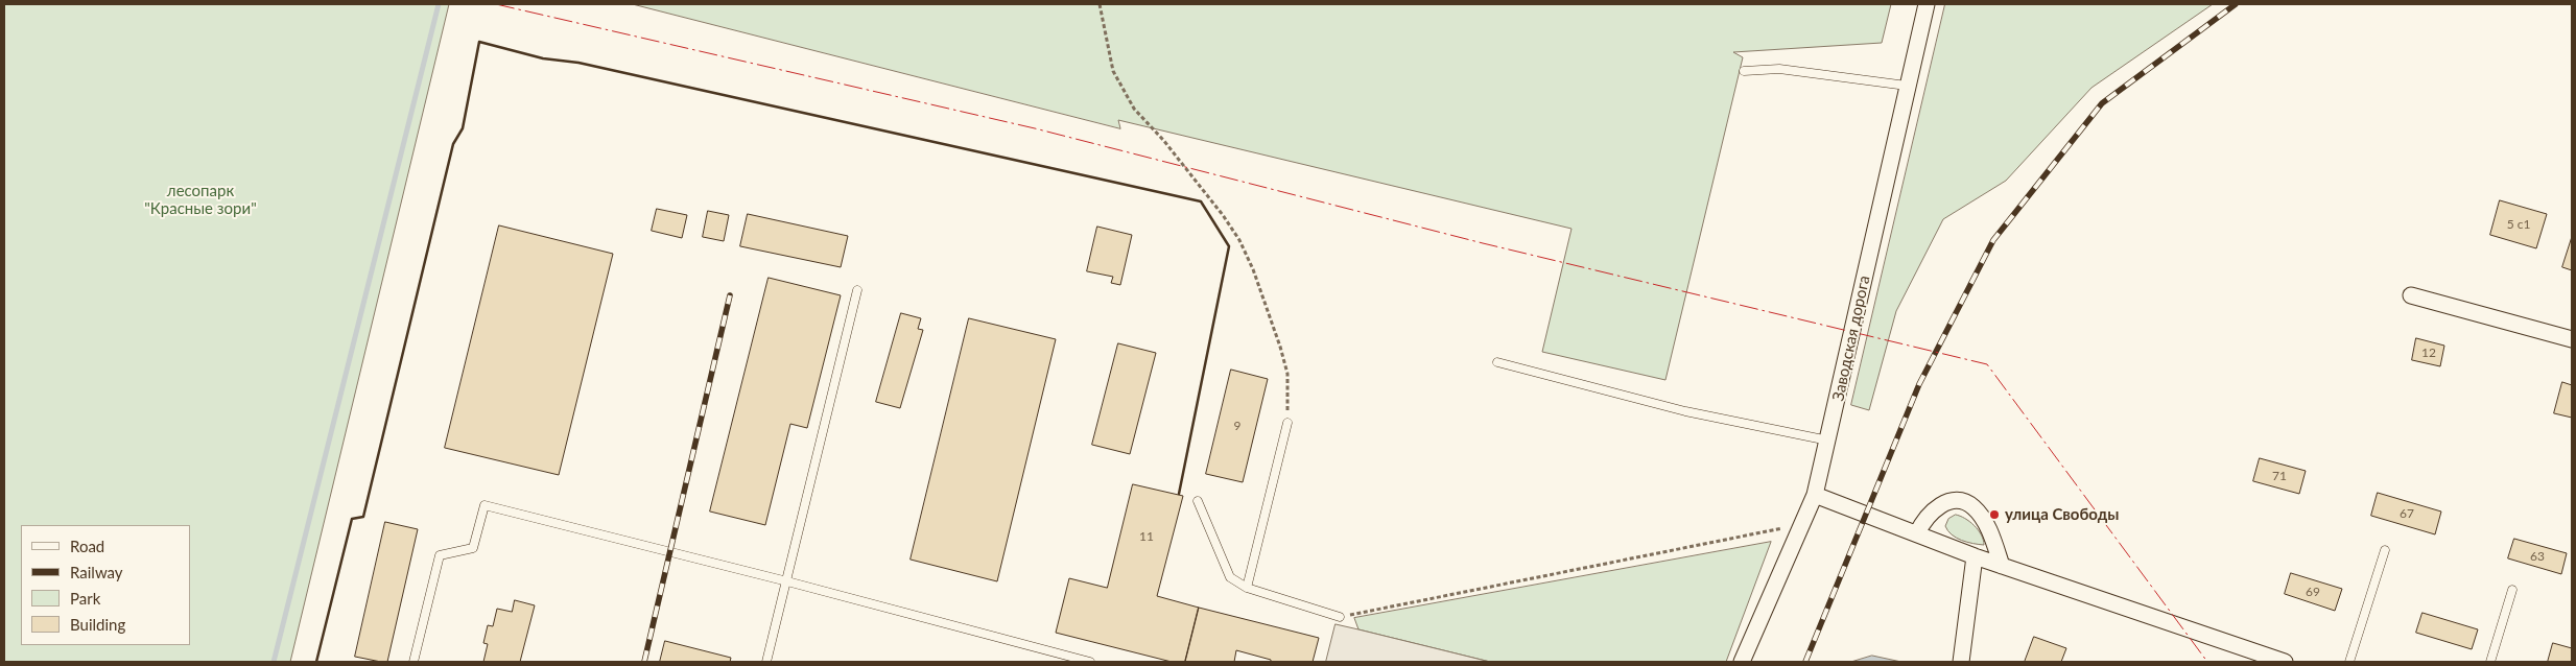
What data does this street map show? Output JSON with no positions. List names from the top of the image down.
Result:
{
  "streets": {
    "street": ["Заводская дорога"]
  },
  "parks": ["лесопарк \"Красные зори\""],
  "places": ["улица Свободы"],
  "house_numbers": [
    "5 с1",
    "12",
    "9",
    "71",
    "67",
    "11",
    "63",
    "69"
  ],
  "legend": [
    "Road",
    "Railway",
    "Park",
    "Building"
  ]
}
